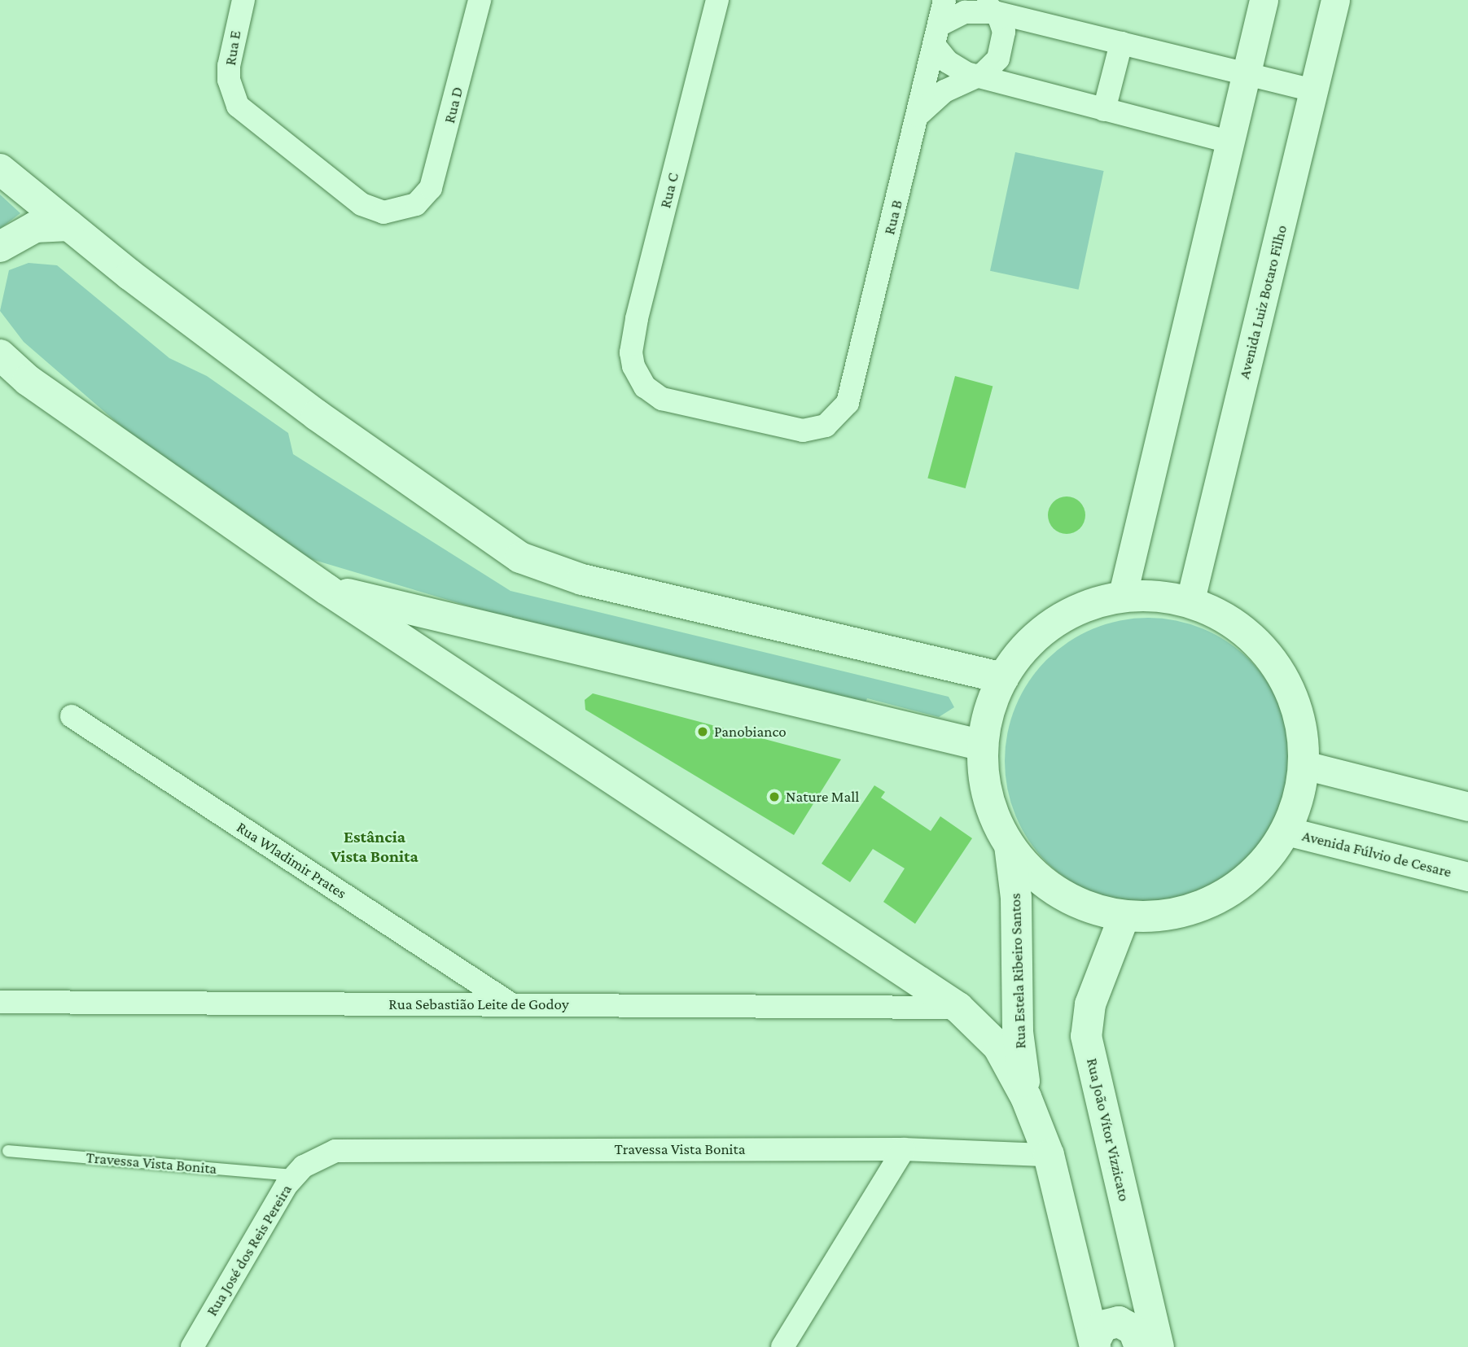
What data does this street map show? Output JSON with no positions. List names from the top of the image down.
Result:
{
  "streets": {
    "main road": ["Rua Estela Ribeiro Santos", "Rua João Vítor Vizzicato"],
    "street": [
      "Rua E",
      "Rua D",
      "Rua C",
      "Rua B",
      "Avenida Luiz Botaro Filho",
      "Avenida Fúlvio de Cesare",
      "Rua Wladimir Prates",
      "Rua Sebastião Leite de Godoy",
      "Travessa Vista Bonita",
      "Rua José dos Reis Pereira"
    ]
  },
  "crossings": [
    ["Rua E", "Rua D"],
    ["Rua C", "Rua B"],
    ["Rua Wladimir Prates", "Rua Sebastião Leite de Godoy"],
    ["Travessa Vista Bonita", "Rua José dos Reis Pereira"]
  ],
  "districts": ["Estância Vista Bonita"],
  "places": ["Panobianco", "Nature Mall"]
}
